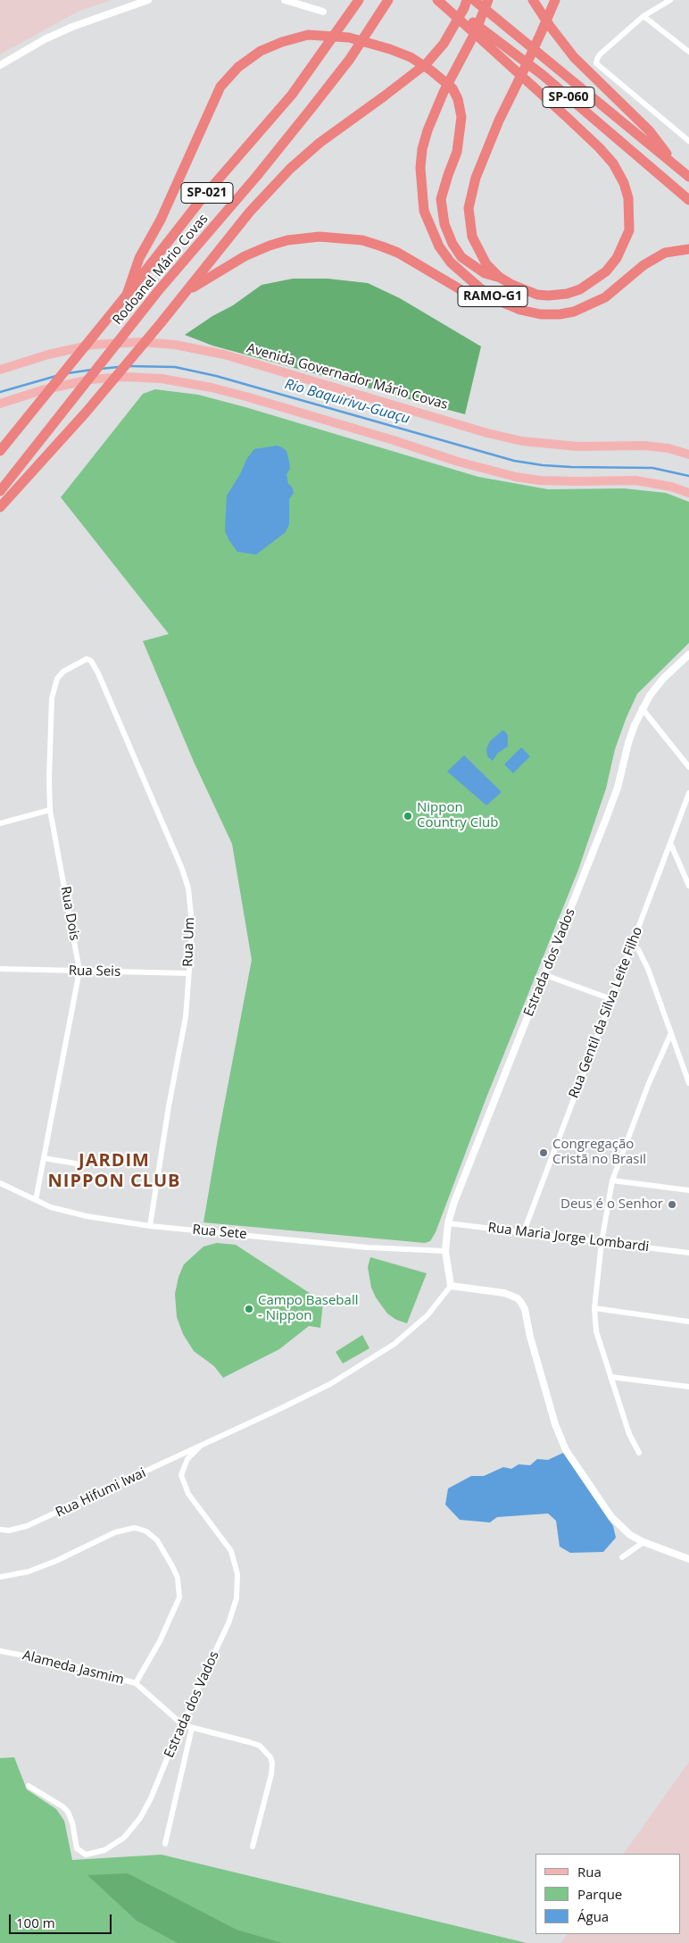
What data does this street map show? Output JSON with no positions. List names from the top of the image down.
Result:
{
  "streets": {
    "highway": [
      "SP-060",
      "SP-021",
      "Rodoanel Mário Covas",
      "RAMO-G1"
    ],
    "main road": ["Avenida Governador Mário Covas"],
    "street": [
      "Rua Dois",
      "Rua Um",
      "Estrada dos Vados",
      "Rua Seis",
      "Rua Gentil da Silva Leite Filho",
      "Rua Sete",
      "Rua Maria Jorge Lombardi",
      "Rua Hifumi Iwai",
      "Alameda Jasmim"
    ]
  },
  "crossings": [
    ["Rua Dois", "Rua Um"],
    ["Rua Dois", "Rua Seis"],
    ["Rua Dois", "Rua Sete"],
    ["Rua Um", "Rua Seis"],
    ["Rua Um", "Rua Sete"],
    ["Estrada dos Vados", "Rua Sete"],
    ["Estrada dos Vados", "Rua Maria Jorge Lombardi"],
    ["Estrada dos Vados", "Rua Hifumi Iwai"],
    ["Estrada dos Vados", "Alameda Jasmim"],
    ["Rua Gentil da Silva Leite Filho", "Rua Maria Jorge Lombardi"]
  ],
  "districts": ["JARDIM NIPPON CLUB"],
  "water": ["Rio Baquirivu-Guaçu"],
  "places": [
    "Nippon Country Club",
    "Congregação Cristã no Brasil",
    "Deus é o Senhor",
    "Campo Baseball - Nippon"
  ],
  "legend": ["Rua", "Parque", "Água"],
  "scale_bar": "100 m"
}
